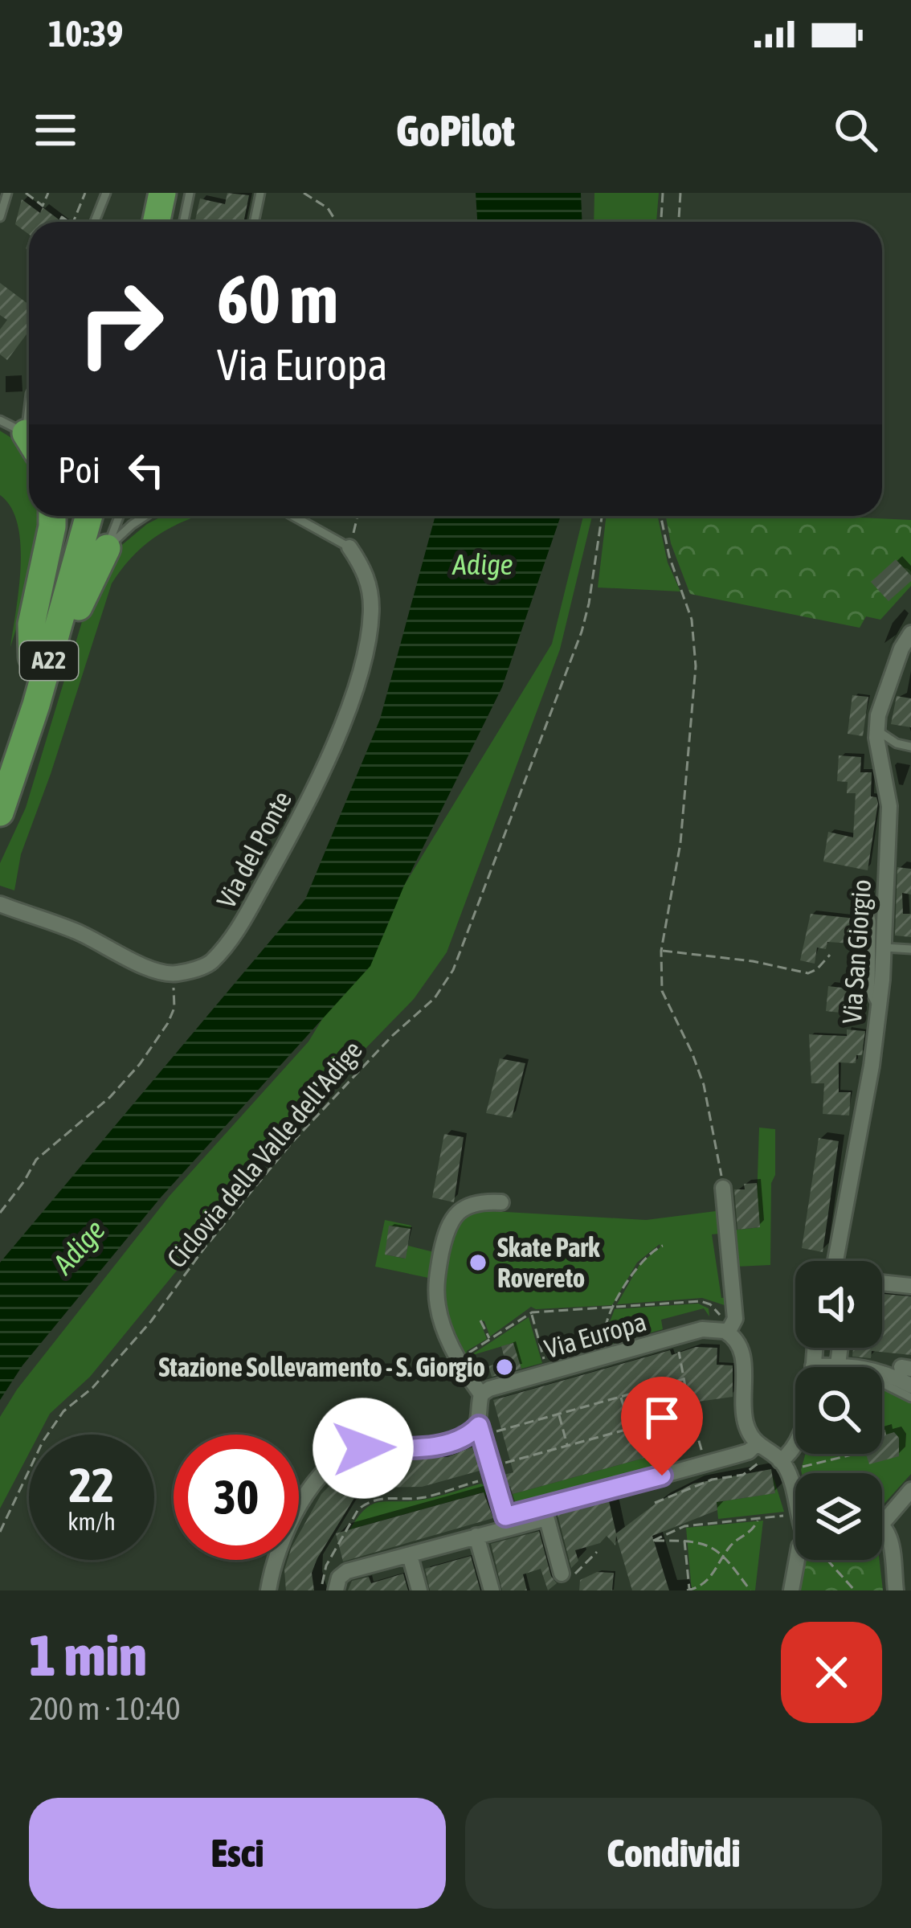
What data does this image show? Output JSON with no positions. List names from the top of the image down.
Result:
{
  "streets": {
    "highway": ["A22"],
    "street": ["Via del Ponte", "Via San Giorgio", "Via Europa"],
    "path": ["Ciclovia della Valle dell'Adige"]
  },
  "water": ["Adige"],
  "places": ["Skate Park Rovereto", "Stazione Sollevamento - S. Giorgio"],
  "page": {
    "status": "10:39",
    "header": "GoPilot",
    "turn": ["60 m", "Via Europa"],
    "then": "Poi",
    "speed": "22 km/h",
    "limit": "30",
    "heading": ["1 min", "200 m · 10:40"],
    "buttons": ["Esci", "Condividi"]
  }
}
